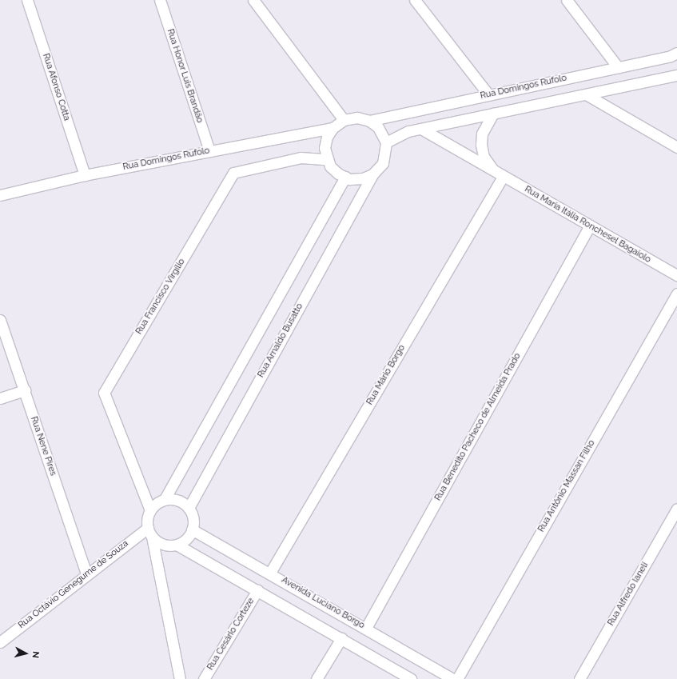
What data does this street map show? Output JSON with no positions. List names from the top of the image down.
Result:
{
  "streets": {
    "street": [
      "Rua Honor Luis Brandão",
      "Rua Afonso Cotta",
      "Rua Domingos Rufolo",
      "Rua Maria Itália Ronchesel Bagaiolo",
      "Rua Francisco Virgílio",
      "Rua Arnaldo Busatto",
      "Rua Mário Borgo",
      "Rua Benedito Pacheco de Almeida Prado",
      "Rua Nene Pires",
      "Rua Antônio Massan Filho",
      "Rua Octávio Genegume de Souza",
      "Rua Alfredo Ianeli",
      "Avenida Luciano Borgo",
      "Rua Cesário Corteze"
    ]
  },
  "crossings": [
    ["Rua Honor Luis Brandão", "Rua Domingos Rufolo"],
    ["Rua Afonso Cotta", "Rua Domingos Rufolo"],
    ["Rua Domingos Rufolo", "Rua Francisco Virgílio"],
    ["Rua Domingos Rufolo", "Rua Arnaldo Busatto"],
    ["Rua Maria Itália Ronchesel Bagaiolo", "Rua Mário Borgo"],
    ["Rua Maria Itália Ronchesel Bagaiolo", "Rua Benedito Pacheco de Almeida Prado"],
    ["Rua Francisco Virgílio", "Rua Arnaldo Busatto"],
    ["Rua Francisco Virgílio", "Rua Octávio Genegume de Souza"],
    ["Rua Francisco Virgílio", "Avenida Luciano Borgo"],
    ["Rua Arnaldo Busatto", "Rua Octávio Genegume de Souza"],
    ["Rua Arnaldo Busatto", "Avenida Luciano Borgo"],
    ["Rua Mário Borgo", "Avenida Luciano Borgo"],
    ["Rua Benedito Pacheco de Almeida Prado", "Avenida Luciano Borgo"],
    ["Rua Nene Pires", "Rua Octávio Genegume de Souza"],
    ["Rua Octávio Genegume de Souza", "Avenida Luciano Borgo"]
  ],
  "north": "right"
}
